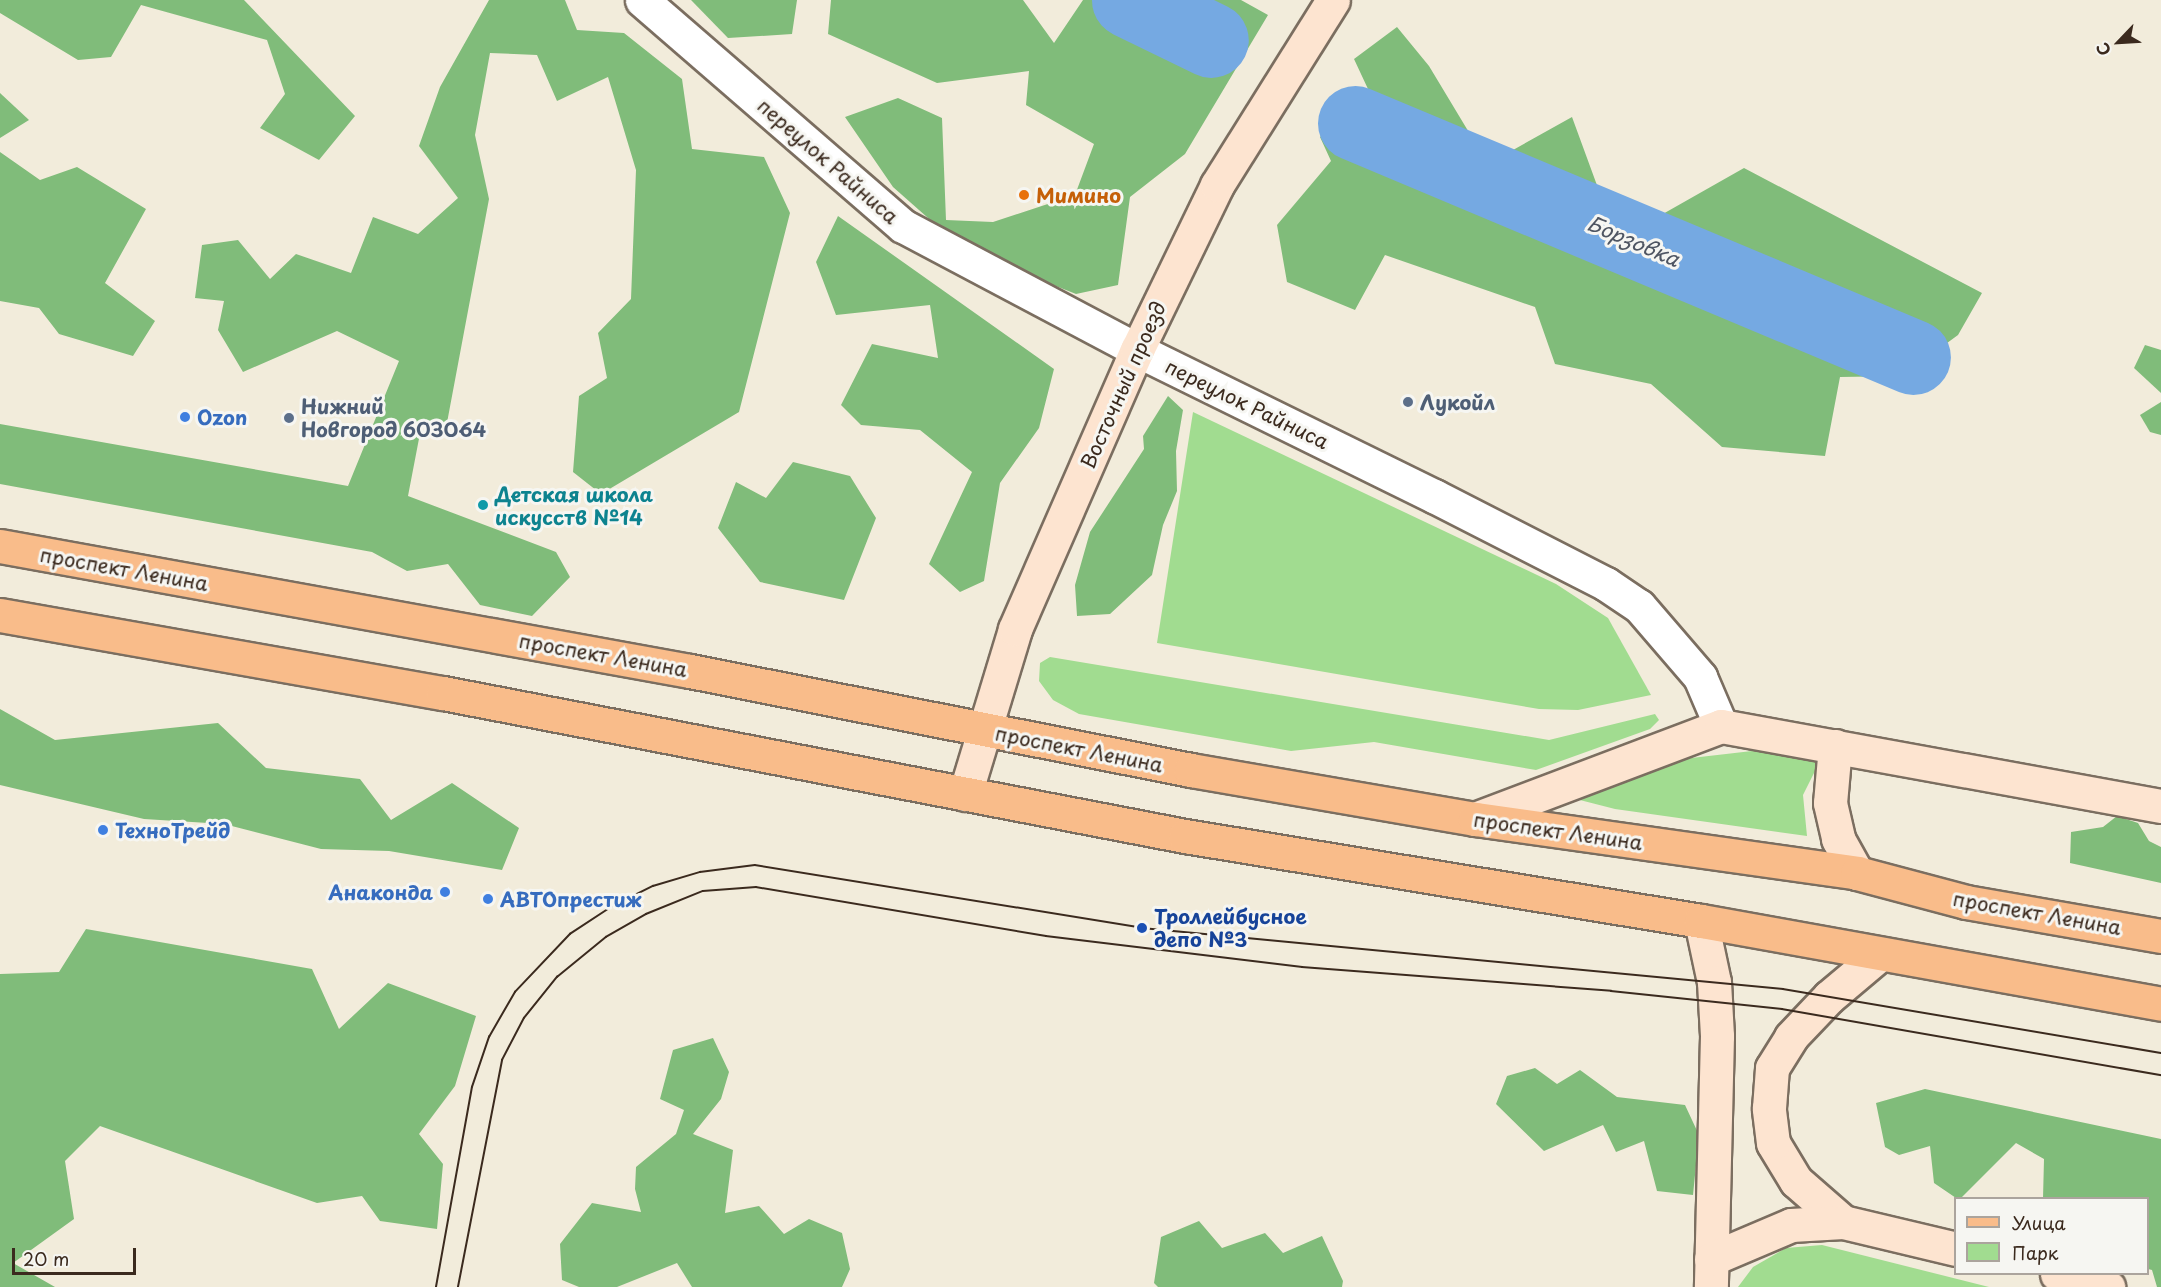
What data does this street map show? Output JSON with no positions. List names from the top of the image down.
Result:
{
  "streets": {
    "main road": ["Восточный проезд", "проспект Ленина"],
    "street": ["переулок Райниса"]
  },
  "crossings": [
    ["переулок Райниса", "Восточный проезд"],
    ["Восточный проезд", "проспект Ленина"]
  ],
  "water": ["Борзовка"],
  "places": [
    "Мимино",
    "Лукойл",
    "Ozon",
    "Нижний Новгород 603064",
    "Детская школа искусств №14",
    "ТехноТрейд",
    "Анаконда",
    "АВТОпрестиж",
    "Троллейбусное депо №3"
  ],
  "legend": ["Улица", "Парк"],
  "scale_bar": "20 m",
  "north": "bottom left"
}
